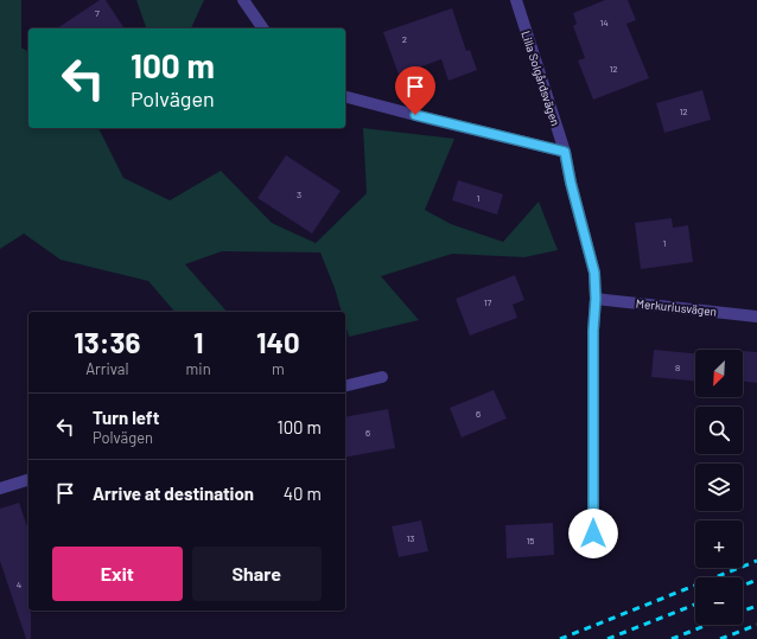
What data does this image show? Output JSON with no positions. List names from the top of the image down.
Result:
{
  "streets": {
    "street": ["Lilla Solgårdsvägen", "Merkuriusvägen"]
  },
  "crossings": [
    ["Lilla Solgårdsvägen", "Merkuriusvägen"]
  ],
  "house_numbers": [
    "7",
    "14",
    "2",
    "12",
    "12",
    "3",
    "1",
    "1",
    "17",
    "8",
    "6",
    "6",
    "13",
    "15",
    "4"
  ],
  "north": "bottom left",
  "page": {
    "turn": ["100 m", "Polvägen"],
    "eta": [
      "13:36",
      "Arrival",
      "1",
      "min",
      "140",
      "m"
    ],
    "map_buttons": ["+", "−"],
    "list": [
      {
        "name": "Turn left",
        "note": "Polvägen",
        "value": "100 m"
      },
      {
        "name": "Arrive at destination",
        "value": "40 m"
      }
    ],
    "buttons": ["Exit", "Share"]
  }
}
